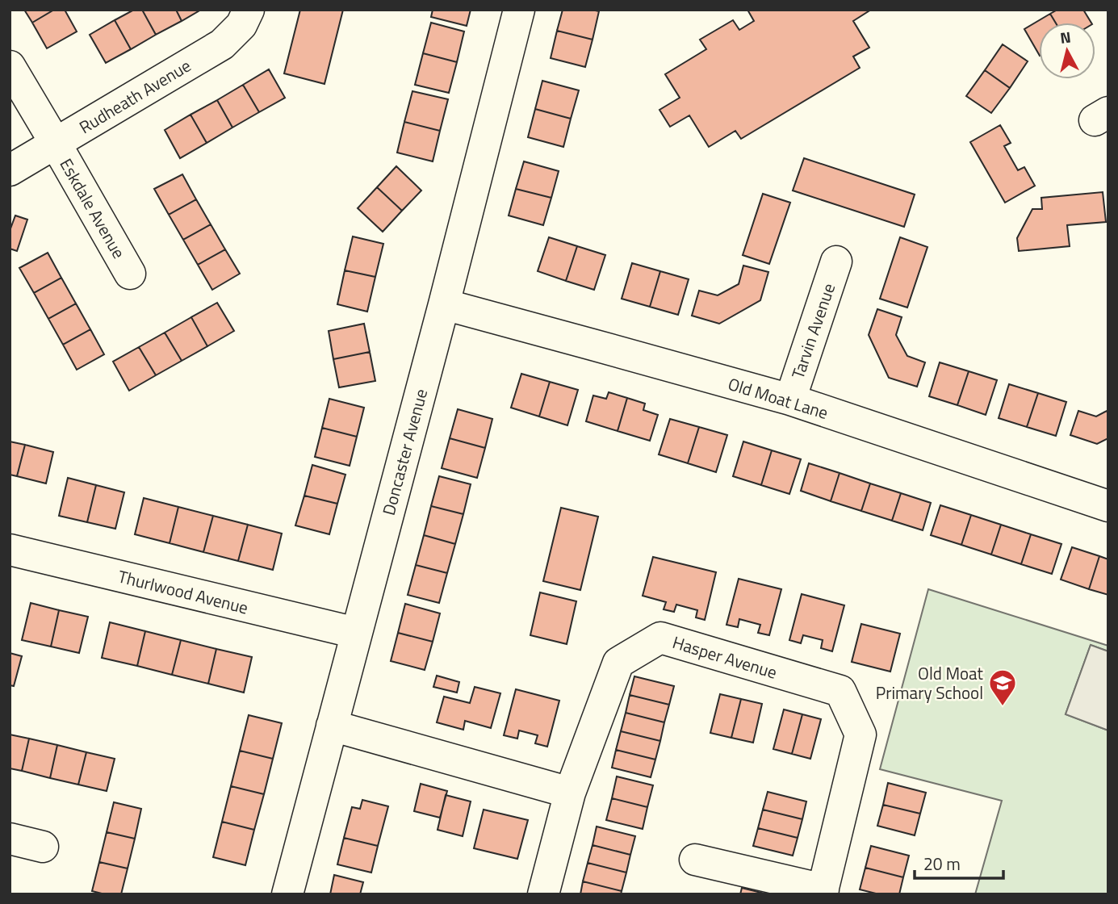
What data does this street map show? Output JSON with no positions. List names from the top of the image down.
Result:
{
  "streets": {
    "street": [
      "Rudheath Avenue",
      "Eskdale Avenue",
      "Tarvin Avenue",
      "Old Moat Lane",
      "Doncaster Avenue",
      "Thurlwood Avenue",
      "Hasper Avenue"
    ]
  },
  "crossings": [
    ["Rudheath Avenue", "Eskdale Avenue"],
    ["Tarvin Avenue", "Old Moat Lane"],
    ["Old Moat Lane", "Doncaster Avenue"],
    ["Doncaster Avenue", "Thurlwood Avenue"]
  ],
  "places": {
    "school or university": ["Old Moat Primary School"]
  },
  "scale_bar": "20 m",
  "north": "top"
}
